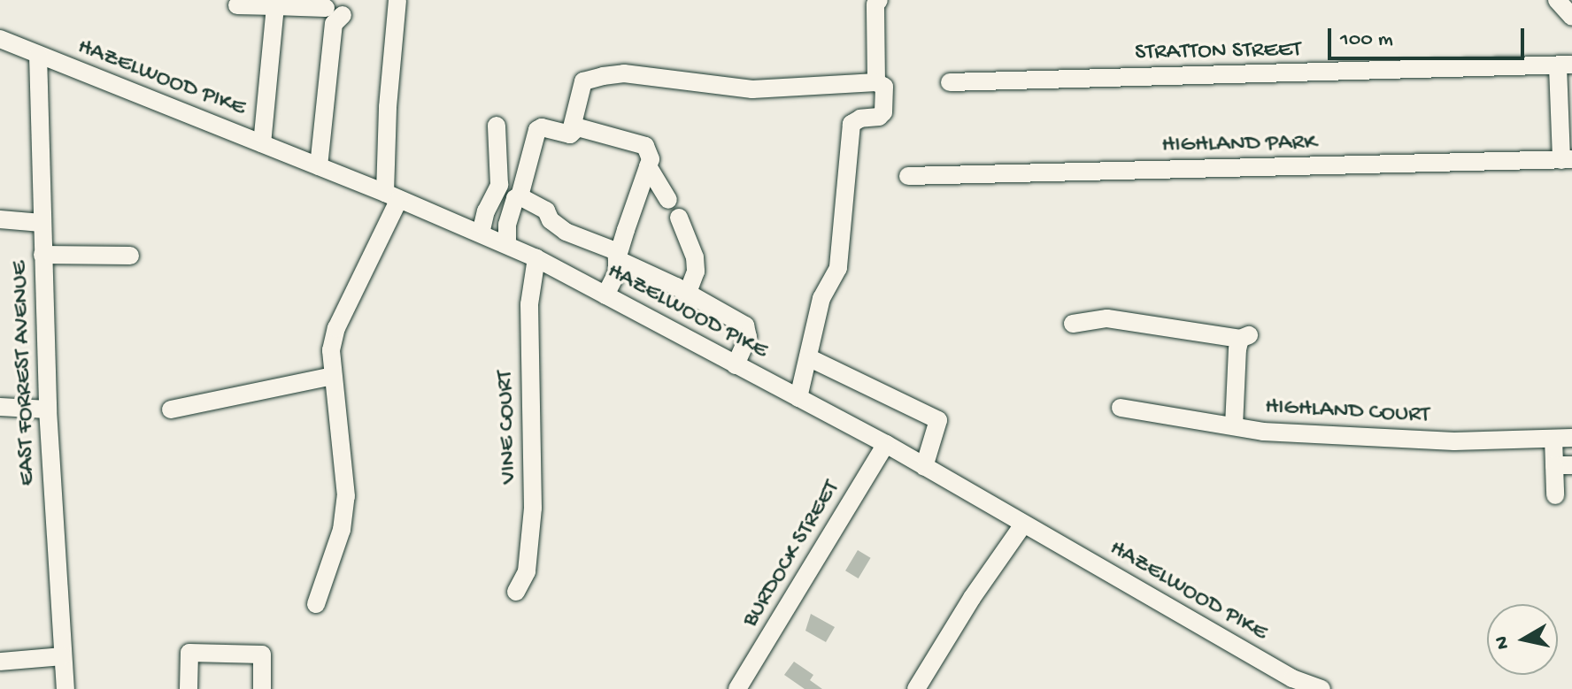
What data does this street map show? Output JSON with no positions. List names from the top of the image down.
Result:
{
  "streets": {
    "street": [
      "STRATTON STREET",
      "HAZELWOOD PIKE",
      "HIGHLAND PARK",
      "EAST FORREST AVENUE",
      "HIGHLAND COURT",
      "VINE COURT",
      "BURDOCK STREET"
    ]
  },
  "crossings": [
    ["HAZELWOOD PIKE", "EAST FORREST AVENUE"],
    ["HAZELWOOD PIKE", "VINE COURT"],
    ["HAZELWOOD PIKE", "BURDOCK STREET"]
  ],
  "scale_bar": "100 m",
  "north": "left"
}
